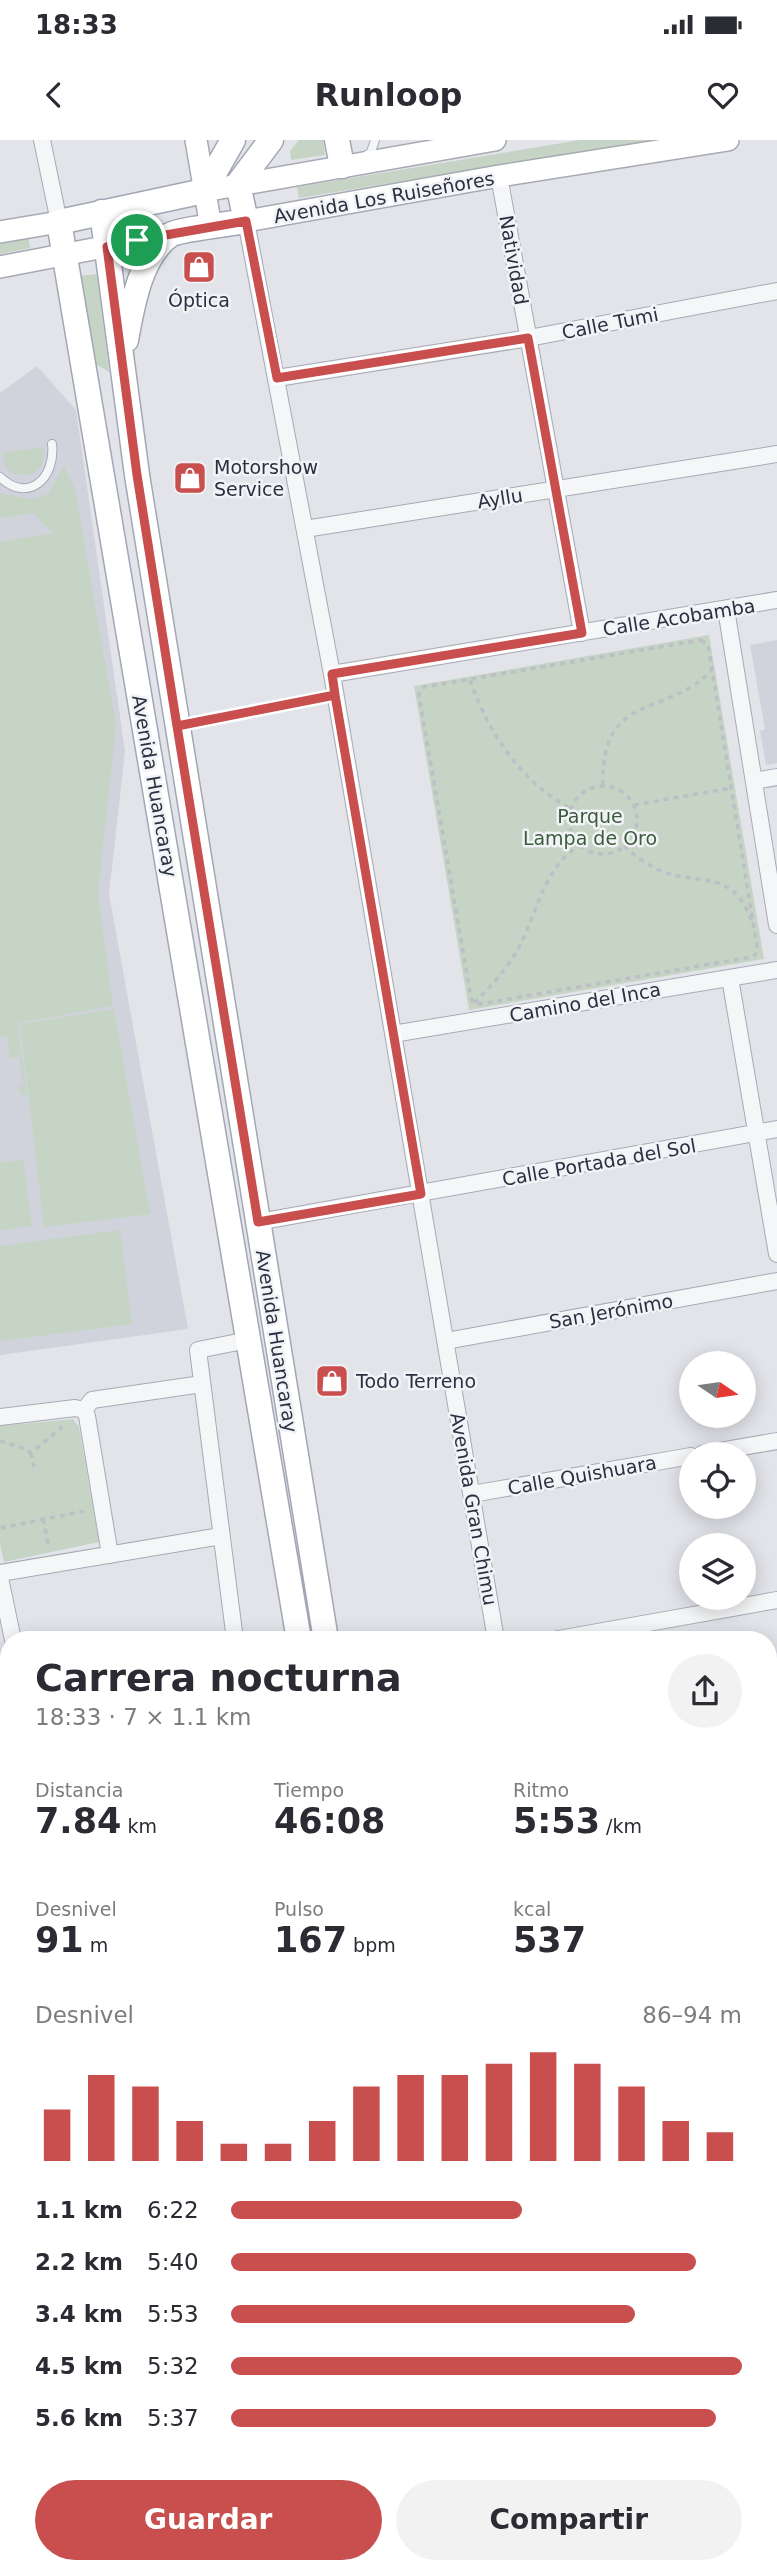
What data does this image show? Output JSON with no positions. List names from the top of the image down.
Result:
{
  "streets": {
    "main road": ["Avenida Los Ruiseñores", "Avenida Huancaray"],
    "street": [
      "Natividad",
      "Calle Tumi",
      "Ayllu",
      "Calle Acobamba",
      "Camino del Inca",
      "Calle Portada del Sol",
      "San Jerónimo",
      "Calle Quishuara",
      "Avenida Gran Chimu"
    ]
  },
  "crossings": [
    ["Avenida Los Ruiseñores", "Natividad"],
    ["Avenida Los Ruiseñores", "Avenida Huancaray"],
    ["Avenida Los Ruiseñores", "Avenida Gran Chimu"],
    ["Natividad", "Calle Tumi"],
    ["Natividad", "Ayllu"],
    ["Natividad", "Calle Acobamba"],
    ["Calle Tumi", "Avenida Gran Chimu"],
    ["Ayllu", "Avenida Gran Chimu"],
    ["Calle Acobamba", "Avenida Gran Chimu"],
    ["Avenida Huancaray", "Calle Portada del Sol"],
    ["Camino del Inca", "Avenida Gran Chimu"],
    ["Calle Portada del Sol", "Avenida Gran Chimu"],
    ["San Jerónimo", "Avenida Gran Chimu"],
    ["Calle Quishuara", "Avenida Gran Chimu"]
  ],
  "parks": ["Parque Lampa de Oro"],
  "places": {
    "shop": ["Óptica", "Motorshow Service", "Todo Terreno"]
  },
  "north": "right",
  "page": {
    "status": "18:33",
    "header": "Runloop",
    "heading": ["Carrera nocturna", "18:33 · 7 × 1.1 km"],
    "stats": [
      ["Distancia", "7.84 km"],
      ["Tiempo", "46:08"],
      ["Ritmo", "5:53 /km"],
      ["Desnivel", "91 m"],
      ["Pulso", "167 bpm"],
      ["kcal", "537"]
    ],
    "chart": ["Desnivel", "86–94 m"],
    "list": [
      {
        "name": "1.1 km",
        "note": "6:22"
      },
      {
        "name": "2.2 km",
        "note": "5:40"
      },
      {
        "name": "3.4 km",
        "note": "5:53"
      },
      {
        "name": "4.5 km",
        "note": "5:32"
      },
      {
        "name": "5.6 km",
        "note": "5:37"
      }
    ],
    "buttons": ["Guardar", "Compartir"]
  }
}
